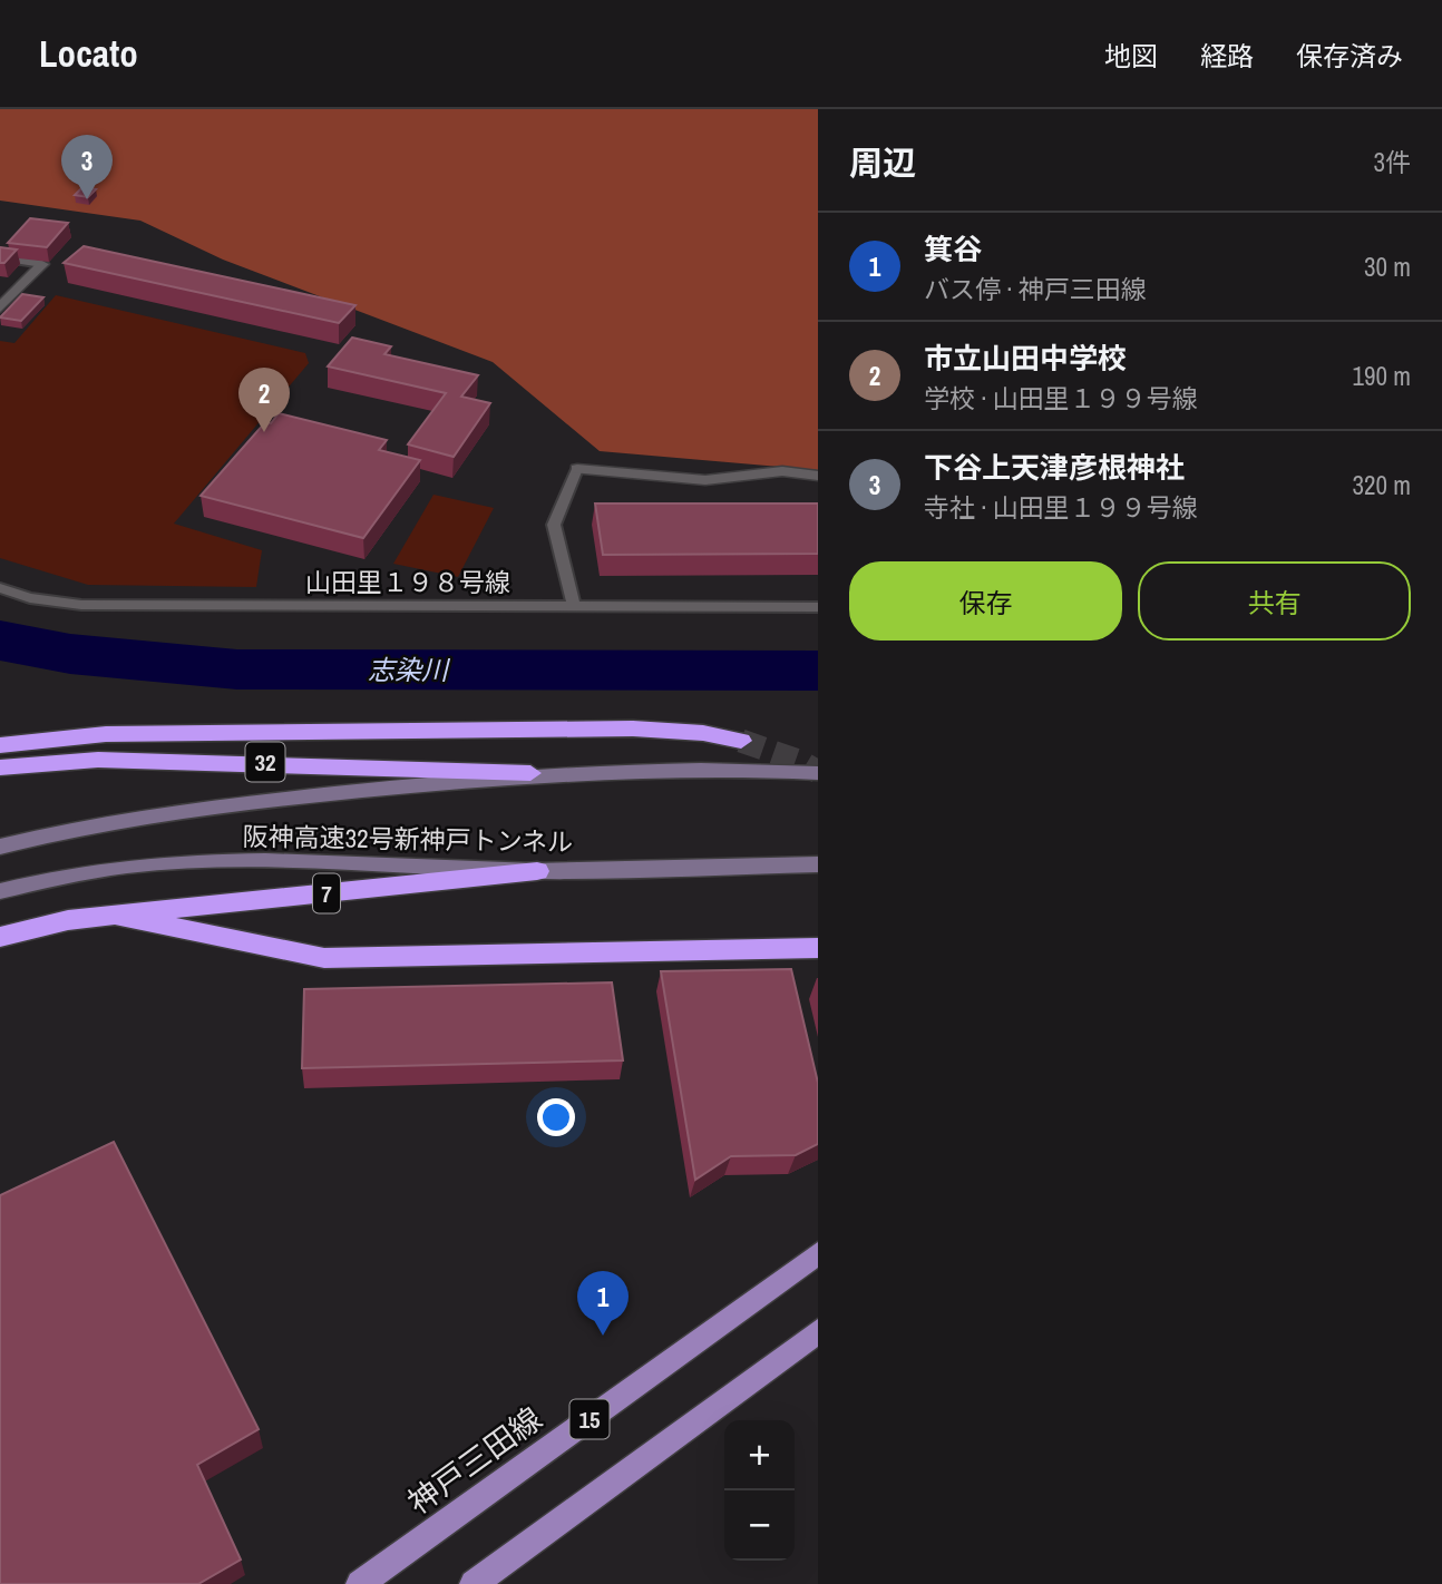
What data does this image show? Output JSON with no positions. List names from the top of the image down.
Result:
{
  "streets": {
    "highway": ["32", "7"],
    "main road": ["15", "神戸三田線"],
    "street": ["阪神高速32号新神戸トンネル"],
    "lane": ["山田里１９８号線"]
  },
  "crossings": [
    ["32", "阪神高速32号新神戸トンネル"],
    ["阪神高速32号新神戸トンネル", "7"]
  ],
  "water": ["志染川"],
  "page": {
    "header": "Locato",
    "nav": ["地図", "経路", "保存済み"],
    "heading": ["周辺", "3件"],
    "pins": ["3", "2", "1"],
    "list": [
      {
        "mark": "1",
        "name": "箕谷",
        "note": "バス停 · 神戸三田線",
        "value": "30 m"
      },
      {
        "mark": "2",
        "name": "市立山田中学校",
        "note": "学校 · 山田里１９９号線",
        "value": "190 m"
      },
      {
        "mark": "3",
        "name": "下谷上天津彦根神社",
        "note": "寺社 · 山田里１９９号線",
        "value": "320 m"
      }
    ],
    "buttons": ["保存", "共有"],
    "map_buttons": ["+", "−"]
  }
}
